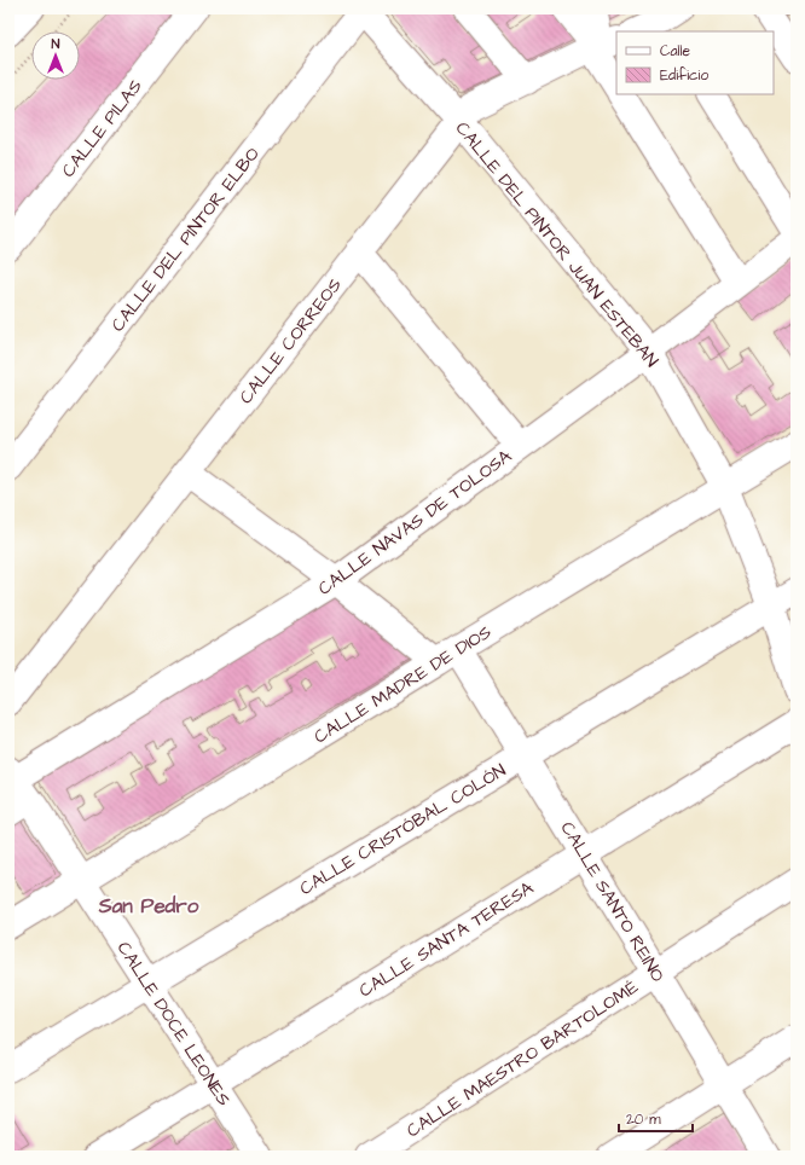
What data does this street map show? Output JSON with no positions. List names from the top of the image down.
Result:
{
  "streets": {
    "street": [
      "CALLE PILAS",
      "CALLE DEL PINTOR ELBO",
      "CALLE DEL PINTOR JUAN ESTEBAN",
      "CALLE CORREOS",
      "CALLE NAVAS DE TOLOSA",
      "CALLE MADRE DE DIOS",
      "CALLE CRISTÓBAL COLÓN",
      "CALLE SANTO REINO",
      "CALLE SANTA TERESA",
      "CALLE DOCE LEONES",
      "CALLE MAESTRO BARTOLOMÉ"
    ]
  },
  "crossings": [
    ["CALLE DEL PINTOR ELBO", "CALLE DEL PINTOR JUAN ESTEBAN"],
    ["CALLE DEL PINTOR JUAN ESTEBAN", "CALLE CORREOS"],
    ["CALLE DEL PINTOR JUAN ESTEBAN", "CALLE NAVAS DE TOLOSA"],
    ["CALLE DEL PINTOR JUAN ESTEBAN", "CALLE MADRE DE DIOS"],
    ["CALLE DEL PINTOR JUAN ESTEBAN", "CALLE CRISTÓBAL COLÓN"],
    ["CALLE CORREOS", "CALLE SANTO REINO"],
    ["CALLE NAVAS DE TOLOSA", "CALLE SANTO REINO"],
    ["CALLE NAVAS DE TOLOSA", "CALLE DOCE LEONES"],
    ["CALLE MADRE DE DIOS", "CALLE SANTO REINO"],
    ["CALLE MADRE DE DIOS", "CALLE DOCE LEONES"],
    ["CALLE CRISTÓBAL COLÓN", "CALLE SANTO REINO"],
    ["CALLE CRISTÓBAL COLÓN", "CALLE DOCE LEONES"],
    ["CALLE SANTO REINO", "CALLE SANTA TERESA"],
    ["CALLE SANTO REINO", "CALLE MAESTRO BARTOLOMÉ"],
    ["CALLE SANTA TERESA", "CALLE DOCE LEONES"]
  ],
  "districts": ["San Pedro"],
  "legend": ["Calle", "Edificio"],
  "scale_bar": "20 m",
  "north": "top"
}
